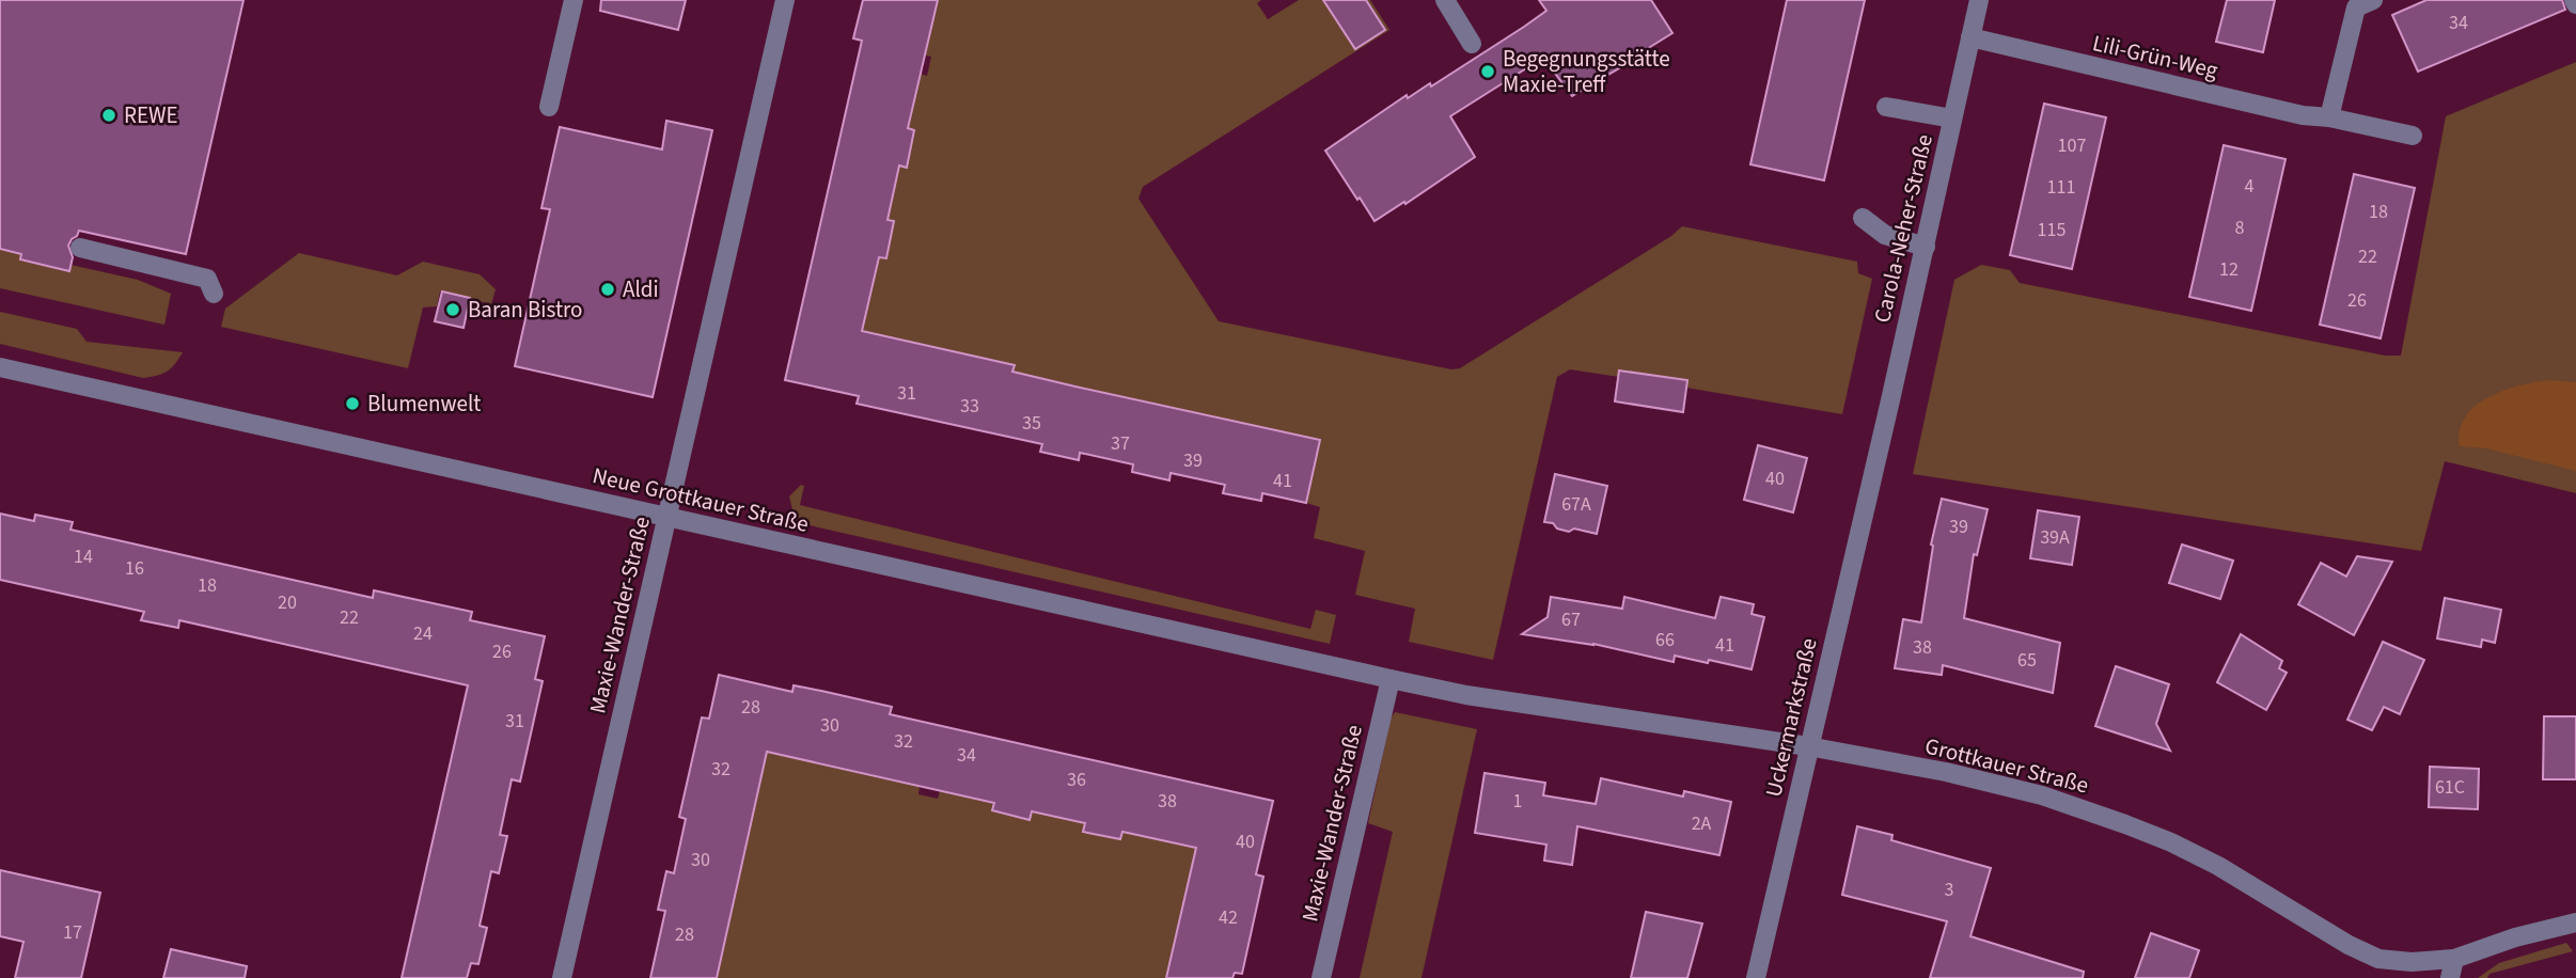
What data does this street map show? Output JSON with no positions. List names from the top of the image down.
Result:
{
  "streets": {
    "street": [
      "Lili-Grün-Weg",
      "Carola-Neher-Straße",
      "Neue Grottkauer Straße",
      "Maxie-Wander-Straße",
      "Uckermarkstraße",
      "Grottkauer Straße"
    ]
  },
  "crossings": [
    ["Lili-Grün-Weg", "Carola-Neher-Straße"],
    ["Carola-Neher-Straße", "Uckermarkstraße"],
    ["Neue Grottkauer Straße", "Maxie-Wander-Straße"],
    ["Neue Grottkauer Straße", "Grottkauer Straße"],
    ["Maxie-Wander-Straße", "Grottkauer Straße"],
    ["Uckermarkstraße", "Grottkauer Straße"]
  ],
  "places": [
    "Begegnungsstätte Maxie-Treff",
    "REWE",
    "Aldi",
    "Baran Bistro",
    "Blumenwelt"
  ],
  "house_numbers": [
    "34",
    "107",
    "4",
    "111",
    "18",
    "8",
    "115",
    "22",
    "12",
    "26",
    "31",
    "33",
    "35",
    "37",
    "39",
    "40",
    "41",
    "67A",
    "39",
    "39A",
    "14",
    "16",
    "18",
    "20",
    "22",
    "67",
    "24",
    "66",
    "41",
    "38",
    "26",
    "65",
    "28",
    "31",
    "30",
    "32",
    "34",
    "32",
    "36",
    "61C",
    "38",
    "1",
    "2A",
    "40",
    "30",
    "3",
    "42",
    "17",
    "28"
  ]
}
